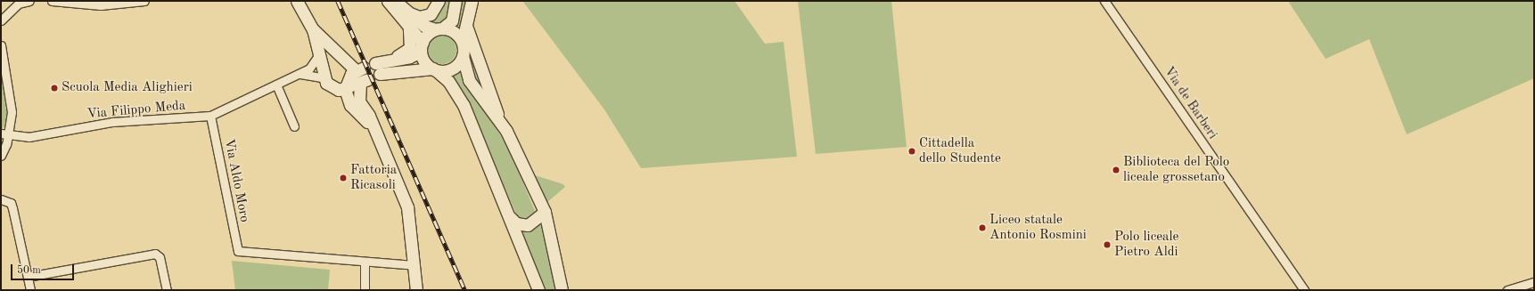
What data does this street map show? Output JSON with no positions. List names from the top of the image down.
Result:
{
  "streets": {
    "street": ["Via de Barberi", "Via Filippo Meda", "Via Aldo Moro"]
  },
  "crossings": [
    ["Via Filippo Meda", "Via Aldo Moro"]
  ],
  "places": [
    "Scuola Media Alighieri",
    "Cittadella dello Studente",
    "Biblioteca del Polo liceale grossetano",
    "Fattoria Ricasoli",
    "Liceo statale Antonio Rosmini",
    "Polo liceale Pietro Aldi"
  ],
  "scale_bar": "50 m"
}
